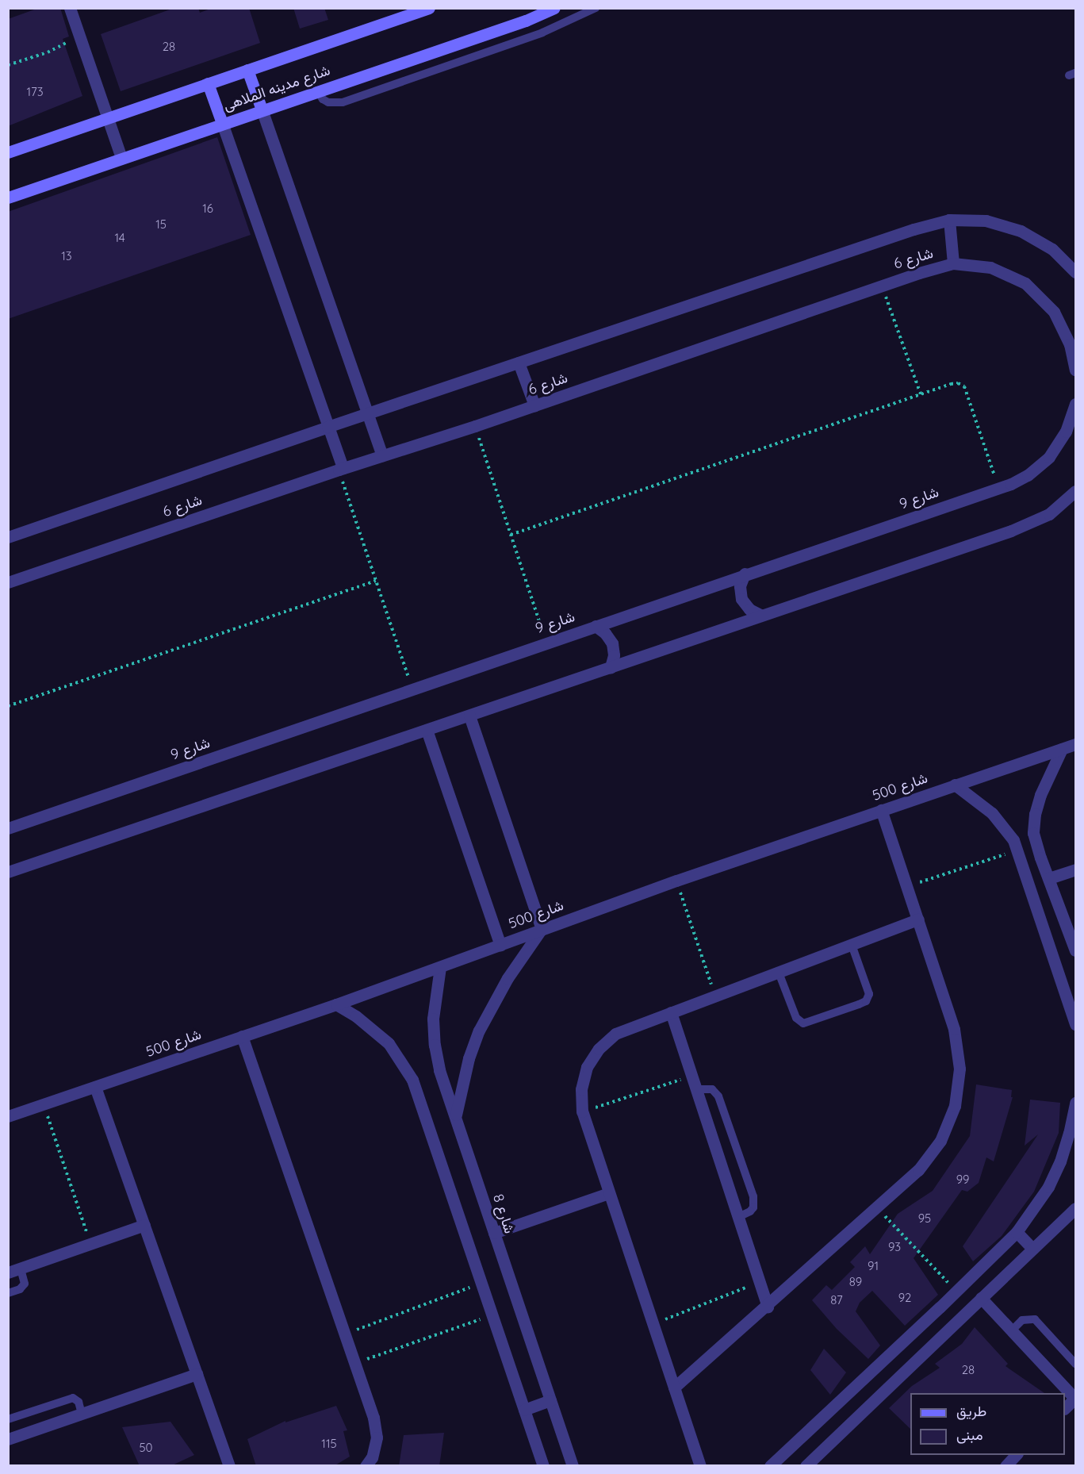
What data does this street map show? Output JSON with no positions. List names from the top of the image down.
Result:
{
  "streets": {
    "street": [
      "شارع مدينه الملاهى",
      "شارع 6",
      "شارع 9",
      "شارع 500",
      "شارع 8"
    ]
  },
  "crossings": [
    ["شارع 500", "شارع 8"]
  ],
  "house_numbers": [
    "28",
    "173",
    "16",
    "15",
    "14",
    "13",
    "99",
    "95",
    "93",
    "91",
    "89",
    "92",
    "87",
    "28",
    "115",
    "50"
  ],
  "legend": ["طريق", "مبنى"]
}
